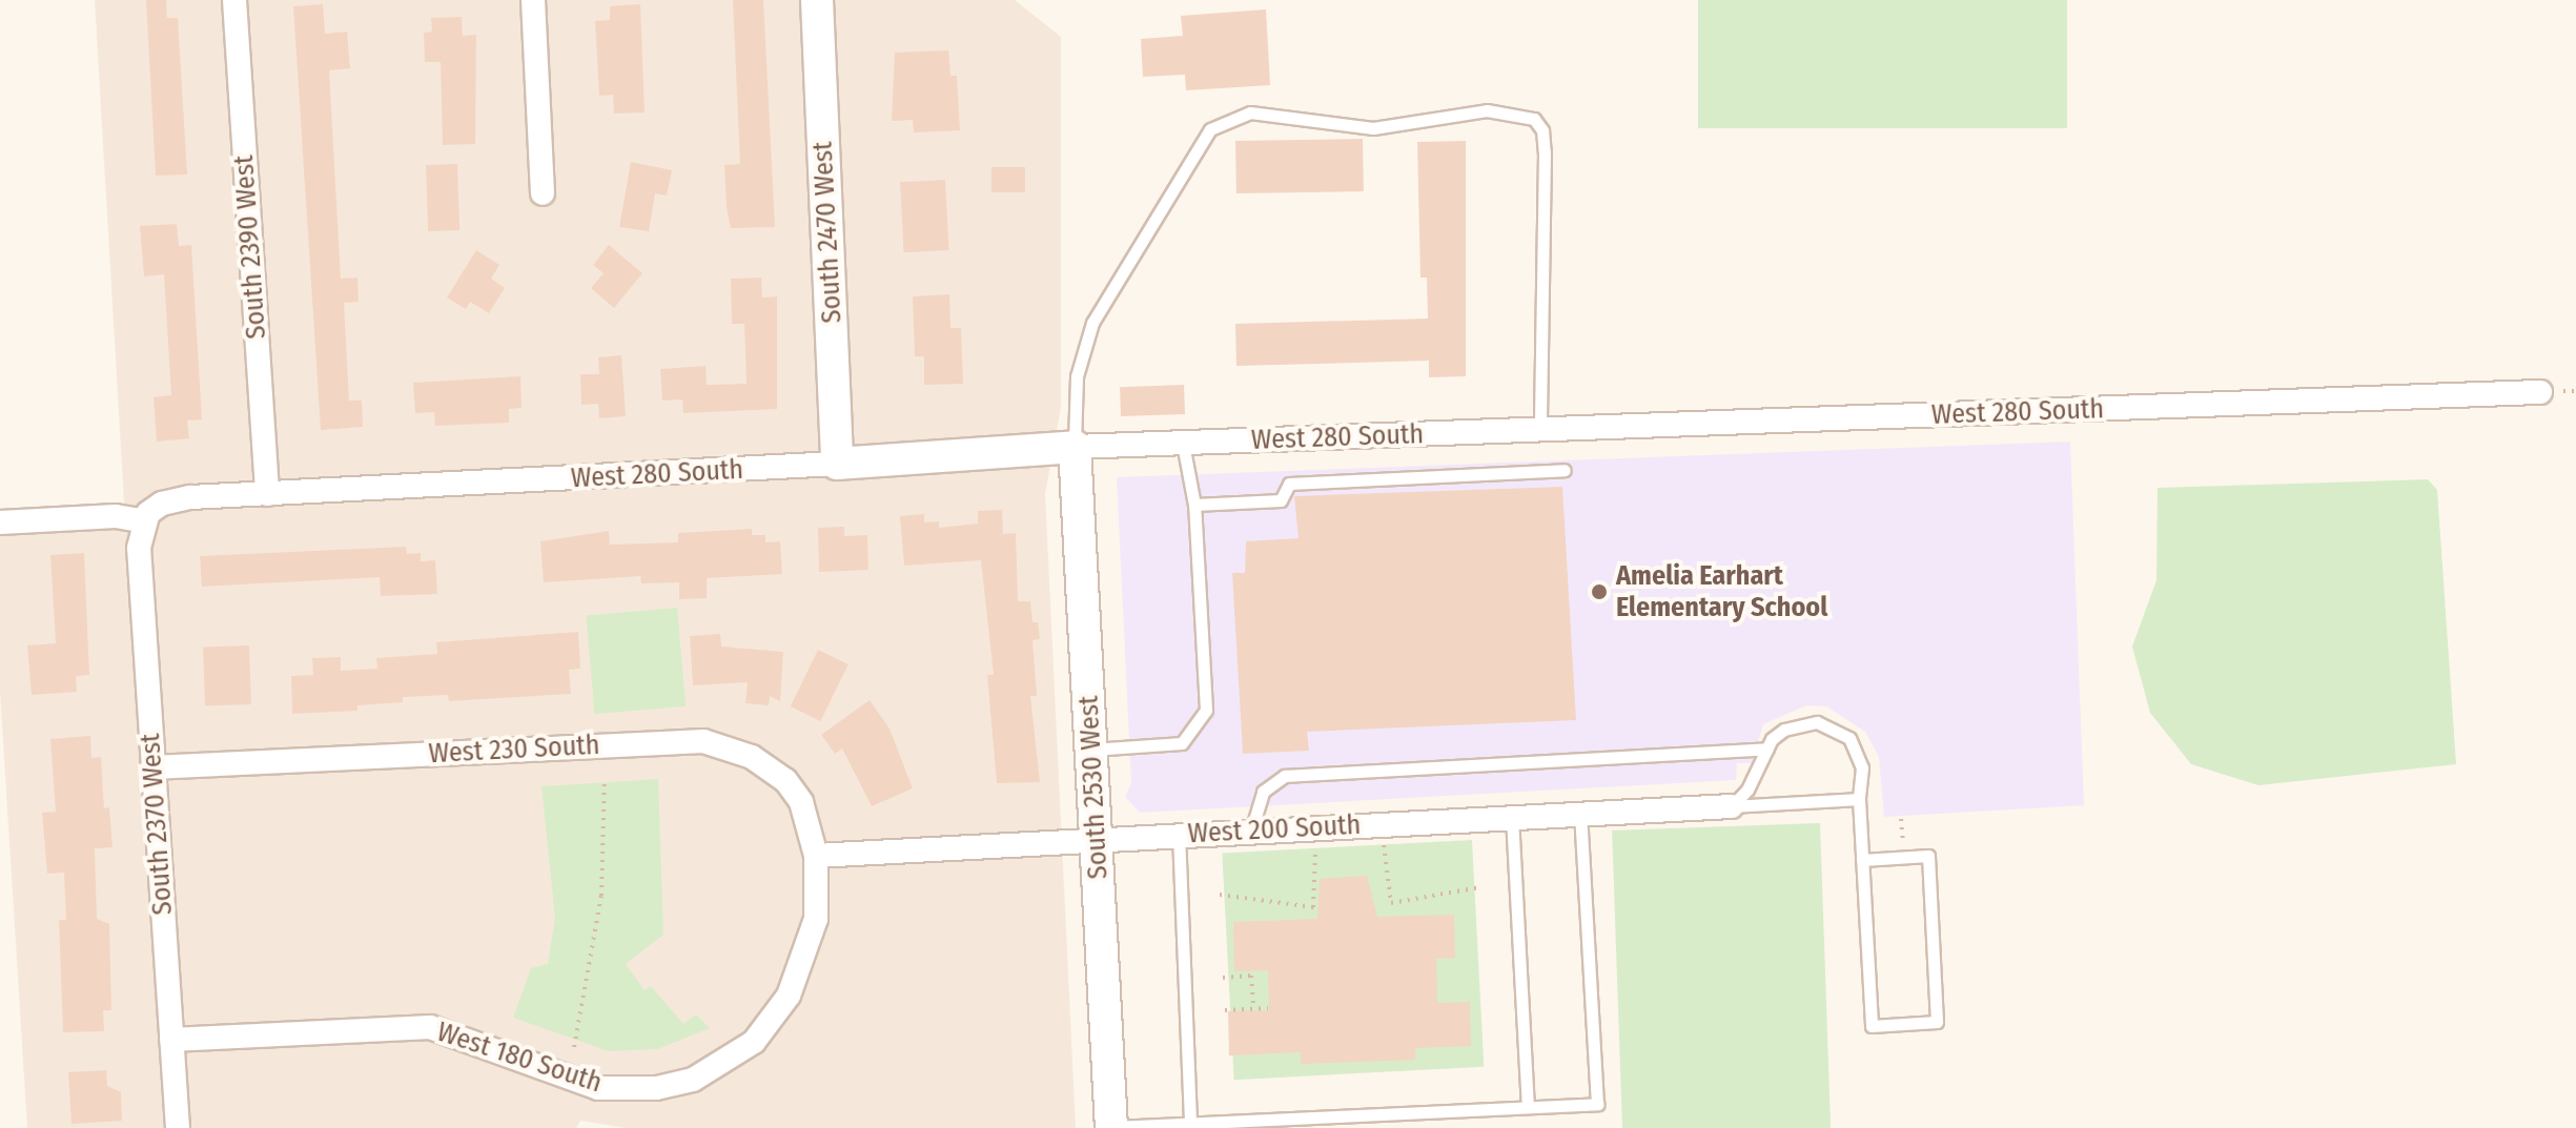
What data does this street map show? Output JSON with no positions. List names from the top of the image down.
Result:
{
  "streets": {
    "street": [
      "South 2470 West",
      "South 2390 West",
      "West 280 South",
      "West 230 South",
      "South 2530 West",
      "South 2370 West",
      "West 200 South",
      "West 180 South"
    ]
  },
  "crossings": [
    ["South 2470 West", "West 280 South"],
    ["South 2390 West", "West 280 South"],
    ["West 280 South", "South 2530 West"],
    ["West 280 South", "South 2370 West"],
    ["West 230 South", "South 2370 West"],
    ["West 230 South", "West 200 South"],
    ["West 230 South", "West 180 South"],
    ["South 2530 West", "West 200 South"],
    ["South 2370 West", "West 180 South"],
    ["West 200 South", "West 180 South"]
  ],
  "places": ["Amelia Earhart Elementary School"]
}
